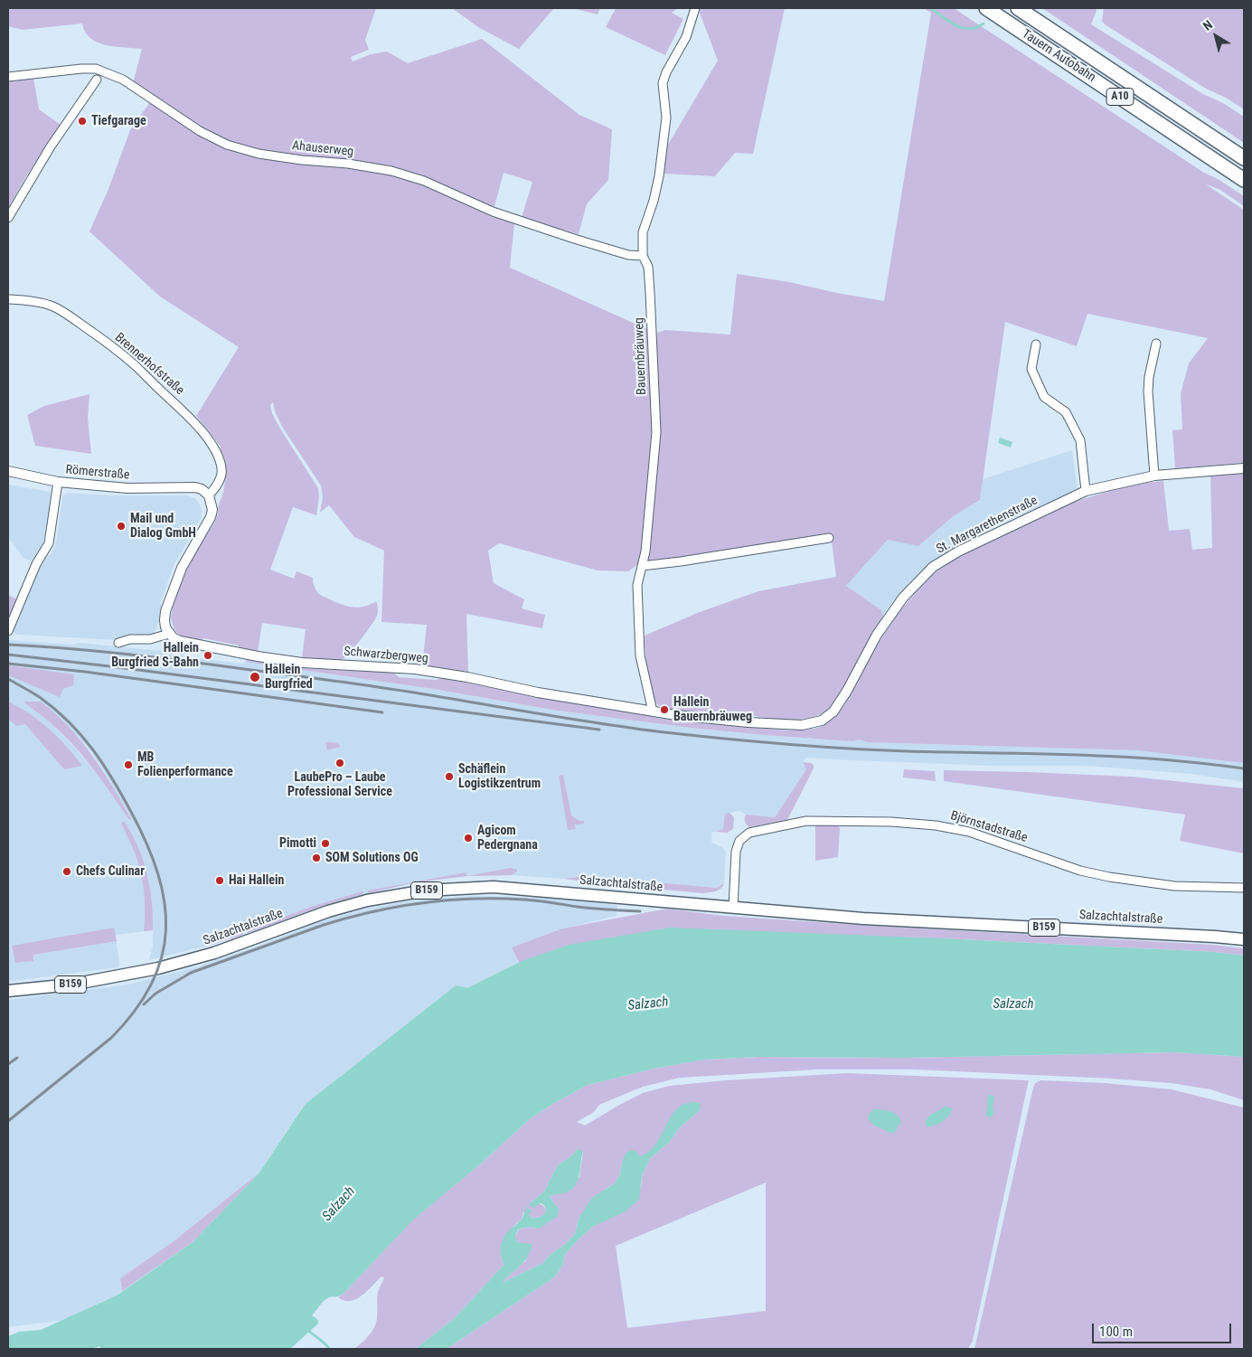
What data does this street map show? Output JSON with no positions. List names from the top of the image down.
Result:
{
  "streets": {
    "highway": ["Tauern Autobahn", "A10"],
    "main road": ["Salzachtalstraße", "B159"],
    "street": [
      "Ahauserweg",
      "Bauernbräuweg",
      "Brennerhofstraße",
      "Römerstraße",
      "St. Margarethenstraße",
      "Schwarzbergweg",
      "Björnstadstraße"
    ]
  },
  "crossings": [
    ["Ahauserweg", "Bauernbräuweg"],
    ["Bauernbräuweg", "St. Margarethenstraße"],
    ["Bauernbräuweg", "Schwarzbergweg"],
    ["Brennerhofstraße", "Römerstraße"],
    ["St. Margarethenstraße", "Schwarzbergweg"],
    ["Björnstadstraße", "Salzachtalstraße"]
  ],
  "water": ["Salzach"],
  "places": [
    "Tiefgarage",
    "Mail und Dialog GmbH",
    "Hallein Burgfried S-Bahn",
    "Hallein Burgfried",
    "Hallein Bauernbräuweg",
    "LaubePro – Laube Professional Service",
    "MB Folienperformance",
    "Schäflein Logistikzentrum",
    "Agicom Pedergnana",
    "Pimotti",
    "SOM Solutions OG",
    "Chefs Culinar",
    "Hai Hallein"
  ],
  "scale_bar": "100 m",
  "north": "top left"
}
